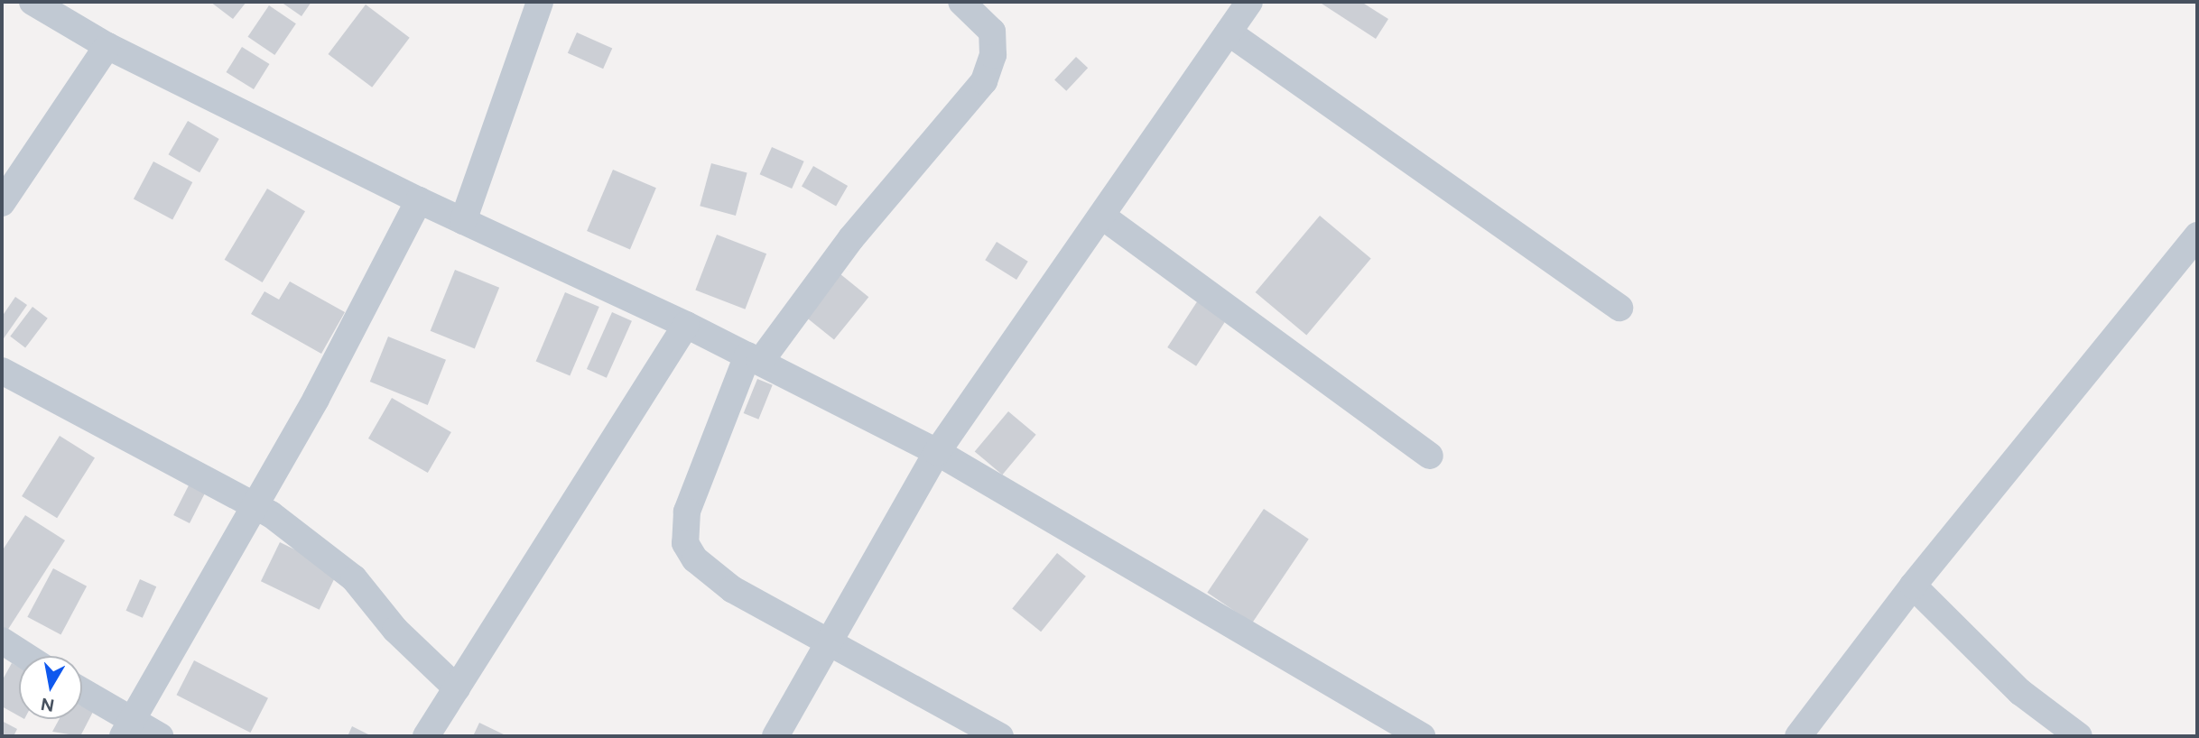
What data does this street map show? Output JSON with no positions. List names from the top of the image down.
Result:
{
  "north": "bottom"
}
